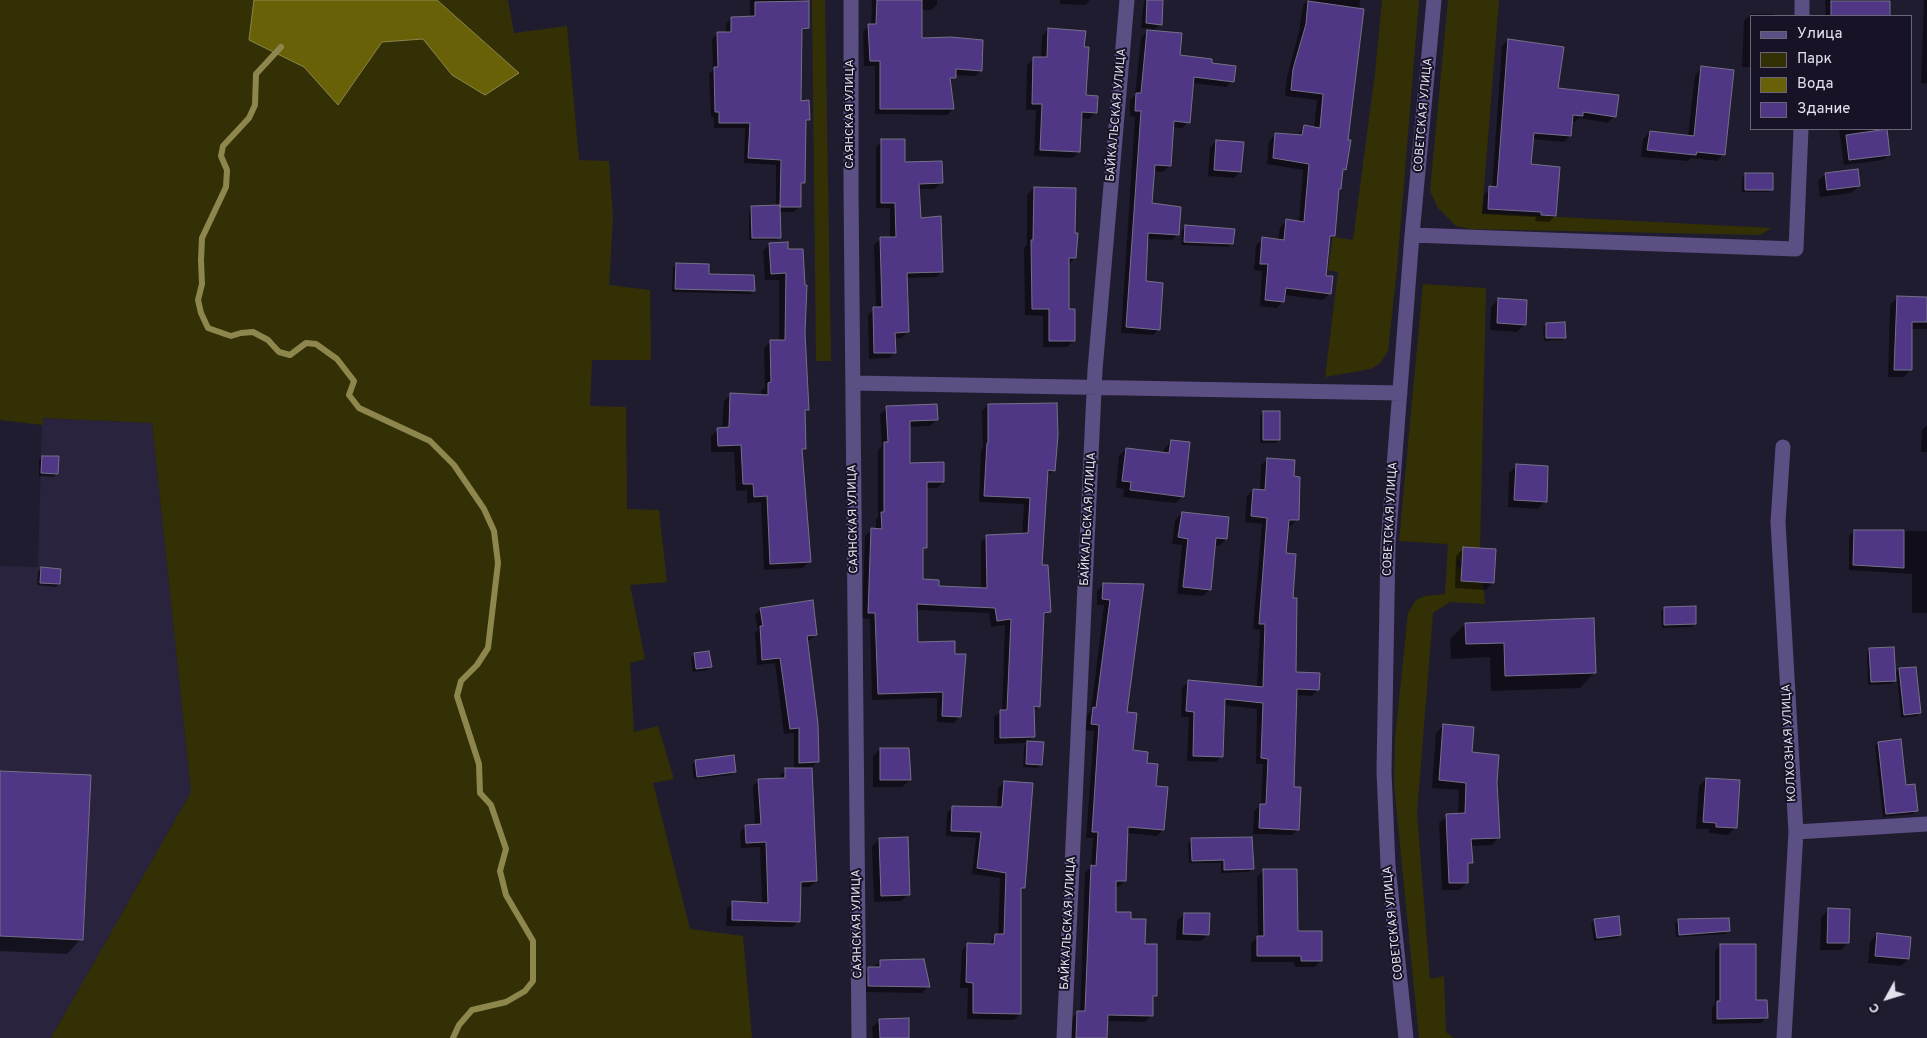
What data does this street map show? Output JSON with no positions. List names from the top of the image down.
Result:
{
  "streets": {
    "street": [
      "САЯНСКАЯ УЛИЦА",
      "БАЙКАЛЬСКАЯ УЛИЦА",
      "СОВЕТСКАЯ УЛИЦА",
      "КОЛХОЗНАЯ УЛИЦА"
    ]
  },
  "legend": [
    "Улица",
    "Парк",
    "Вода",
    "Здание"
  ],
  "north": "bottom left"
}
